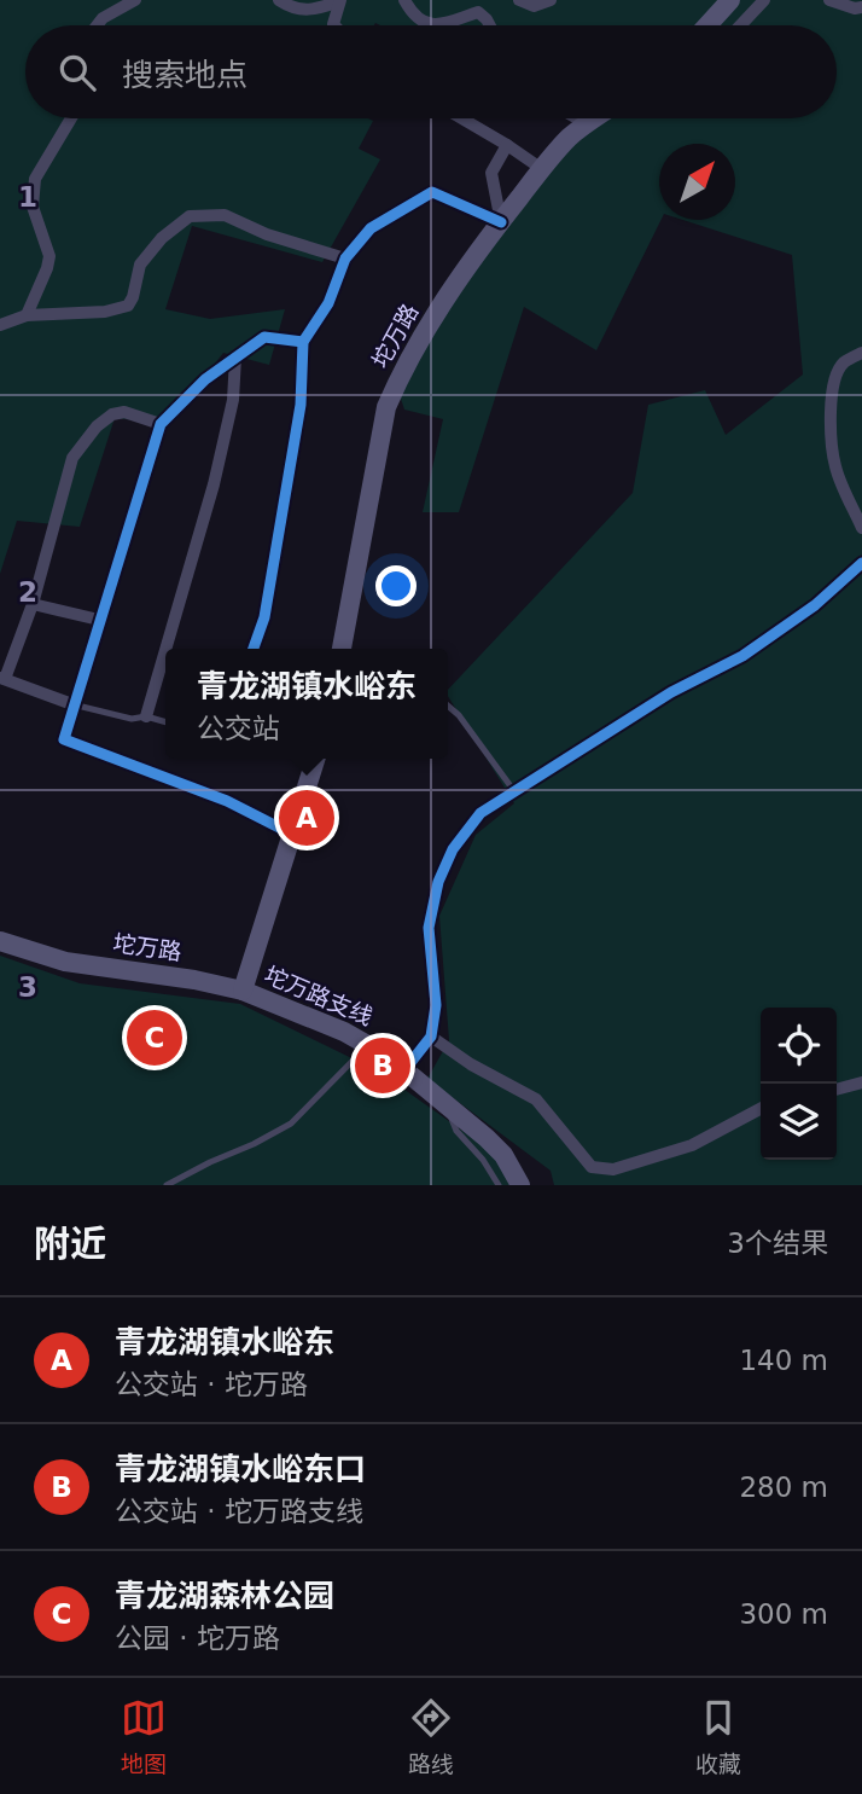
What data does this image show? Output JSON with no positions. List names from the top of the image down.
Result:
{
  "streets": {
    "main road": ["坨万路", "坨万路支线"]
  },
  "crossings": [
    ["坨万路", "坨万路支线"]
  ],
  "north": "top right",
  "page": {
    "search": "搜索地点",
    "popup": ["青龙湖镇水峪东", "公交站"],
    "pins": ["A", "C", "B"],
    "heading": ["附近", "3个结果"],
    "list": [
      {
        "mark": "A",
        "name": "青龙湖镇水峪东",
        "note": "公交站 · 坨万路",
        "value": "140 m"
      },
      {
        "mark": "B",
        "name": "青龙湖镇水峪东口",
        "note": "公交站 · 坨万路支线",
        "value": "280 m"
      },
      {
        "mark": "C",
        "name": "青龙湖森林公园",
        "note": "公园 · 坨万路",
        "value": "300 m"
      }
    ],
    "nav": ["地图", "路线", "收藏"]
  },
  "grid": {
    "rows": ["1", "2", "3"]
  }
}
